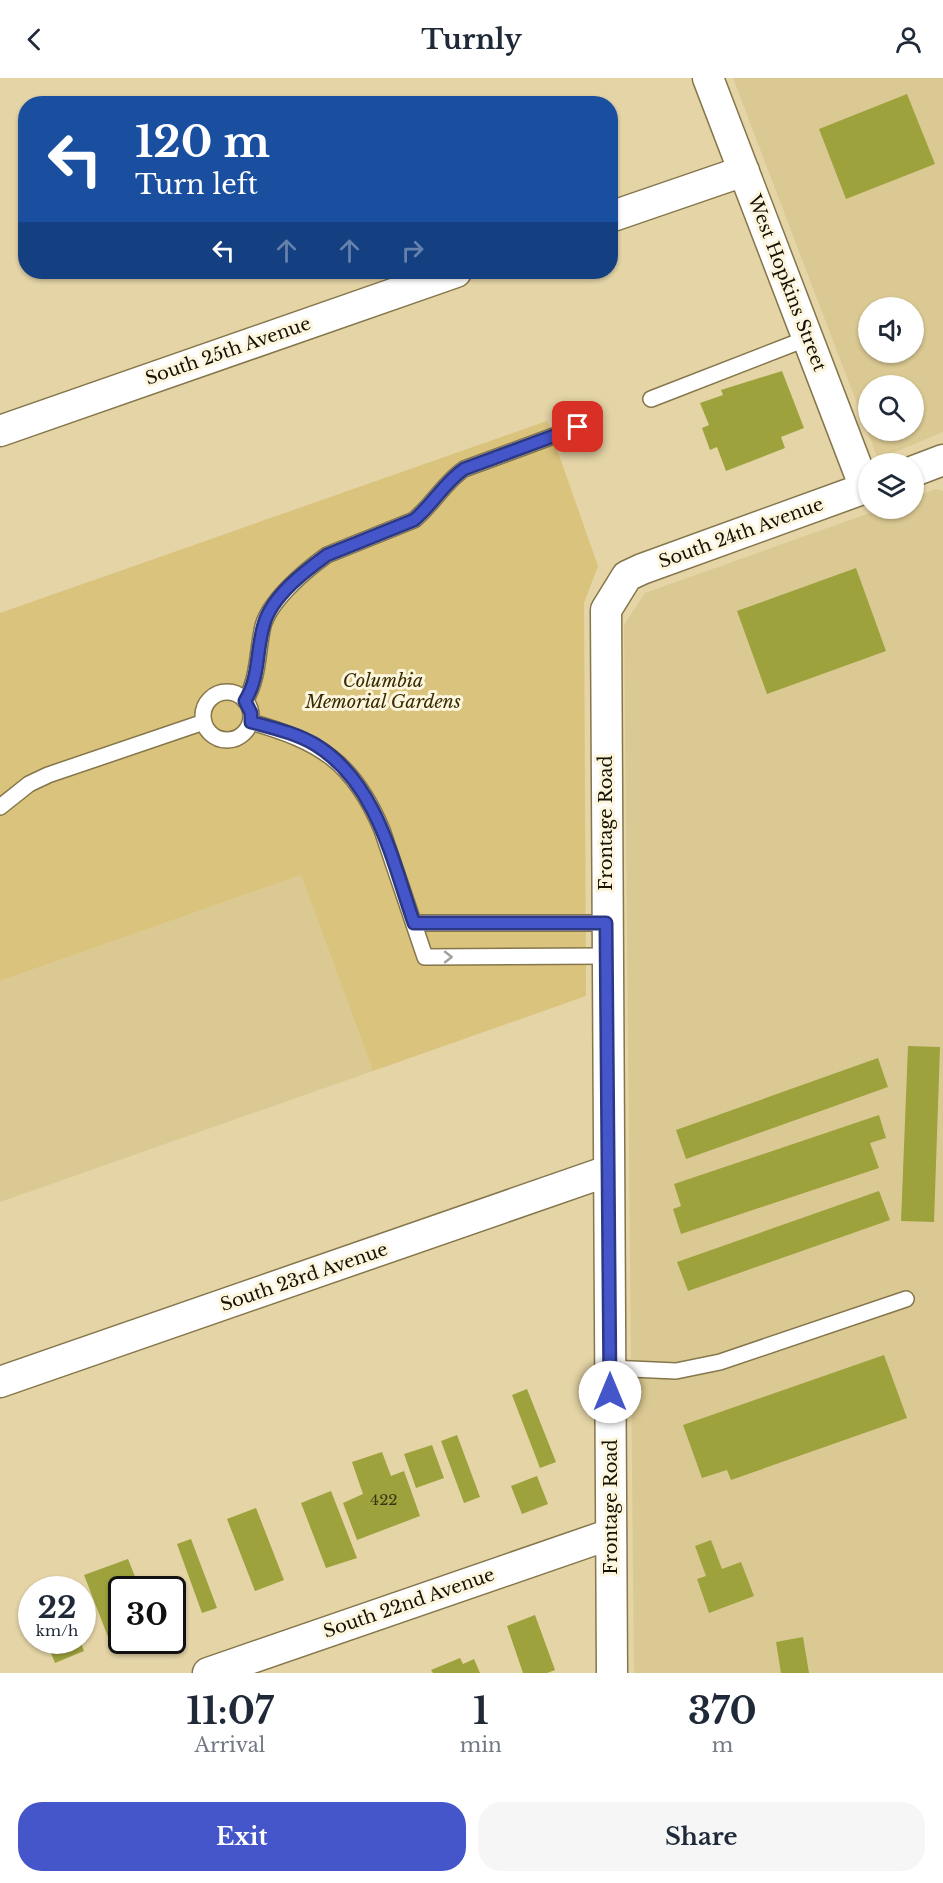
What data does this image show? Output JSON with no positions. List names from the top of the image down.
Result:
{
  "streets": {
    "street": [
      "West Hopkins Street",
      "South 25th Avenue",
      "South 24th Avenue",
      "Frontage Road",
      "South 23rd Avenue",
      "South 22nd Avenue"
    ]
  },
  "crossings": [
    ["South 24th Avenue", "Frontage Road"],
    ["Frontage Road", "South 23rd Avenue"],
    ["Frontage Road", "South 22nd Avenue"]
  ],
  "parks": ["Columbia Memorial Gardens"],
  "house_numbers": ["422"],
  "page": {
    "header": "Turnly",
    "turn": ["120 m", "Turn left"],
    "speed": "22 km/h",
    "limit": "30",
    "eta": [
      "11:07",
      "Arrival",
      "1",
      "min",
      "370",
      "m"
    ],
    "buttons": ["Exit", "Share"]
  }
}
